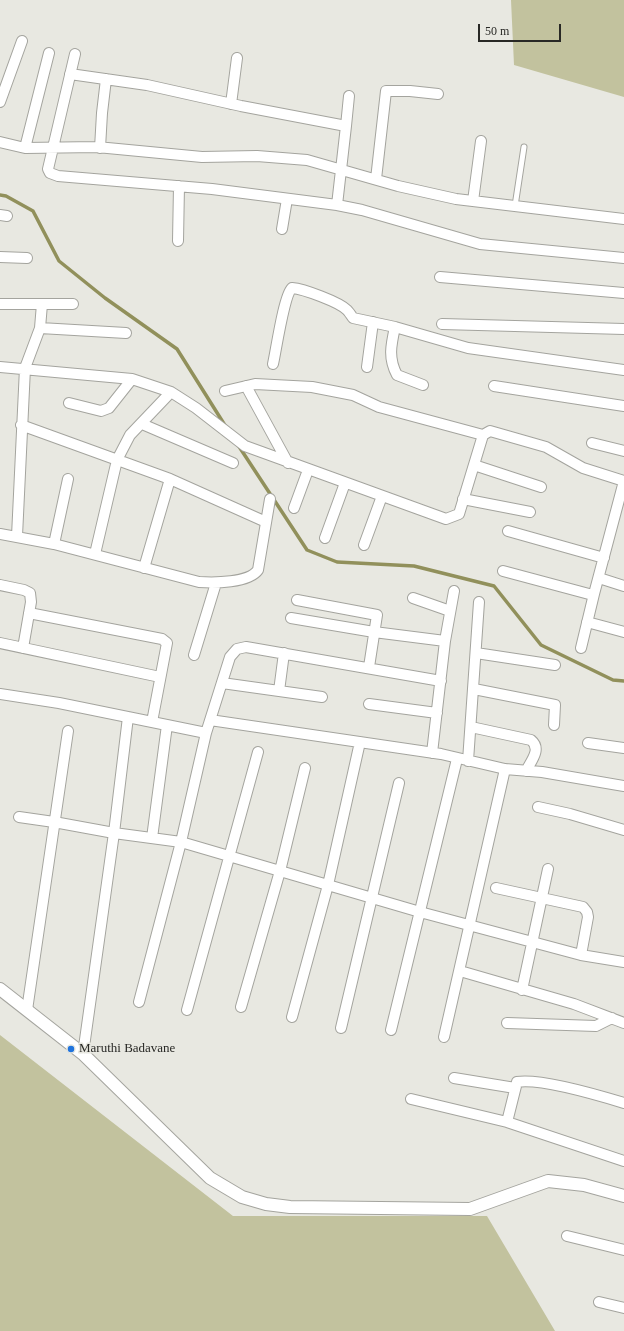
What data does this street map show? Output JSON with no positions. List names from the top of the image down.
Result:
{
  "places": ["Maruthi Badavane"],
  "scale_bar": "50 m"
}
